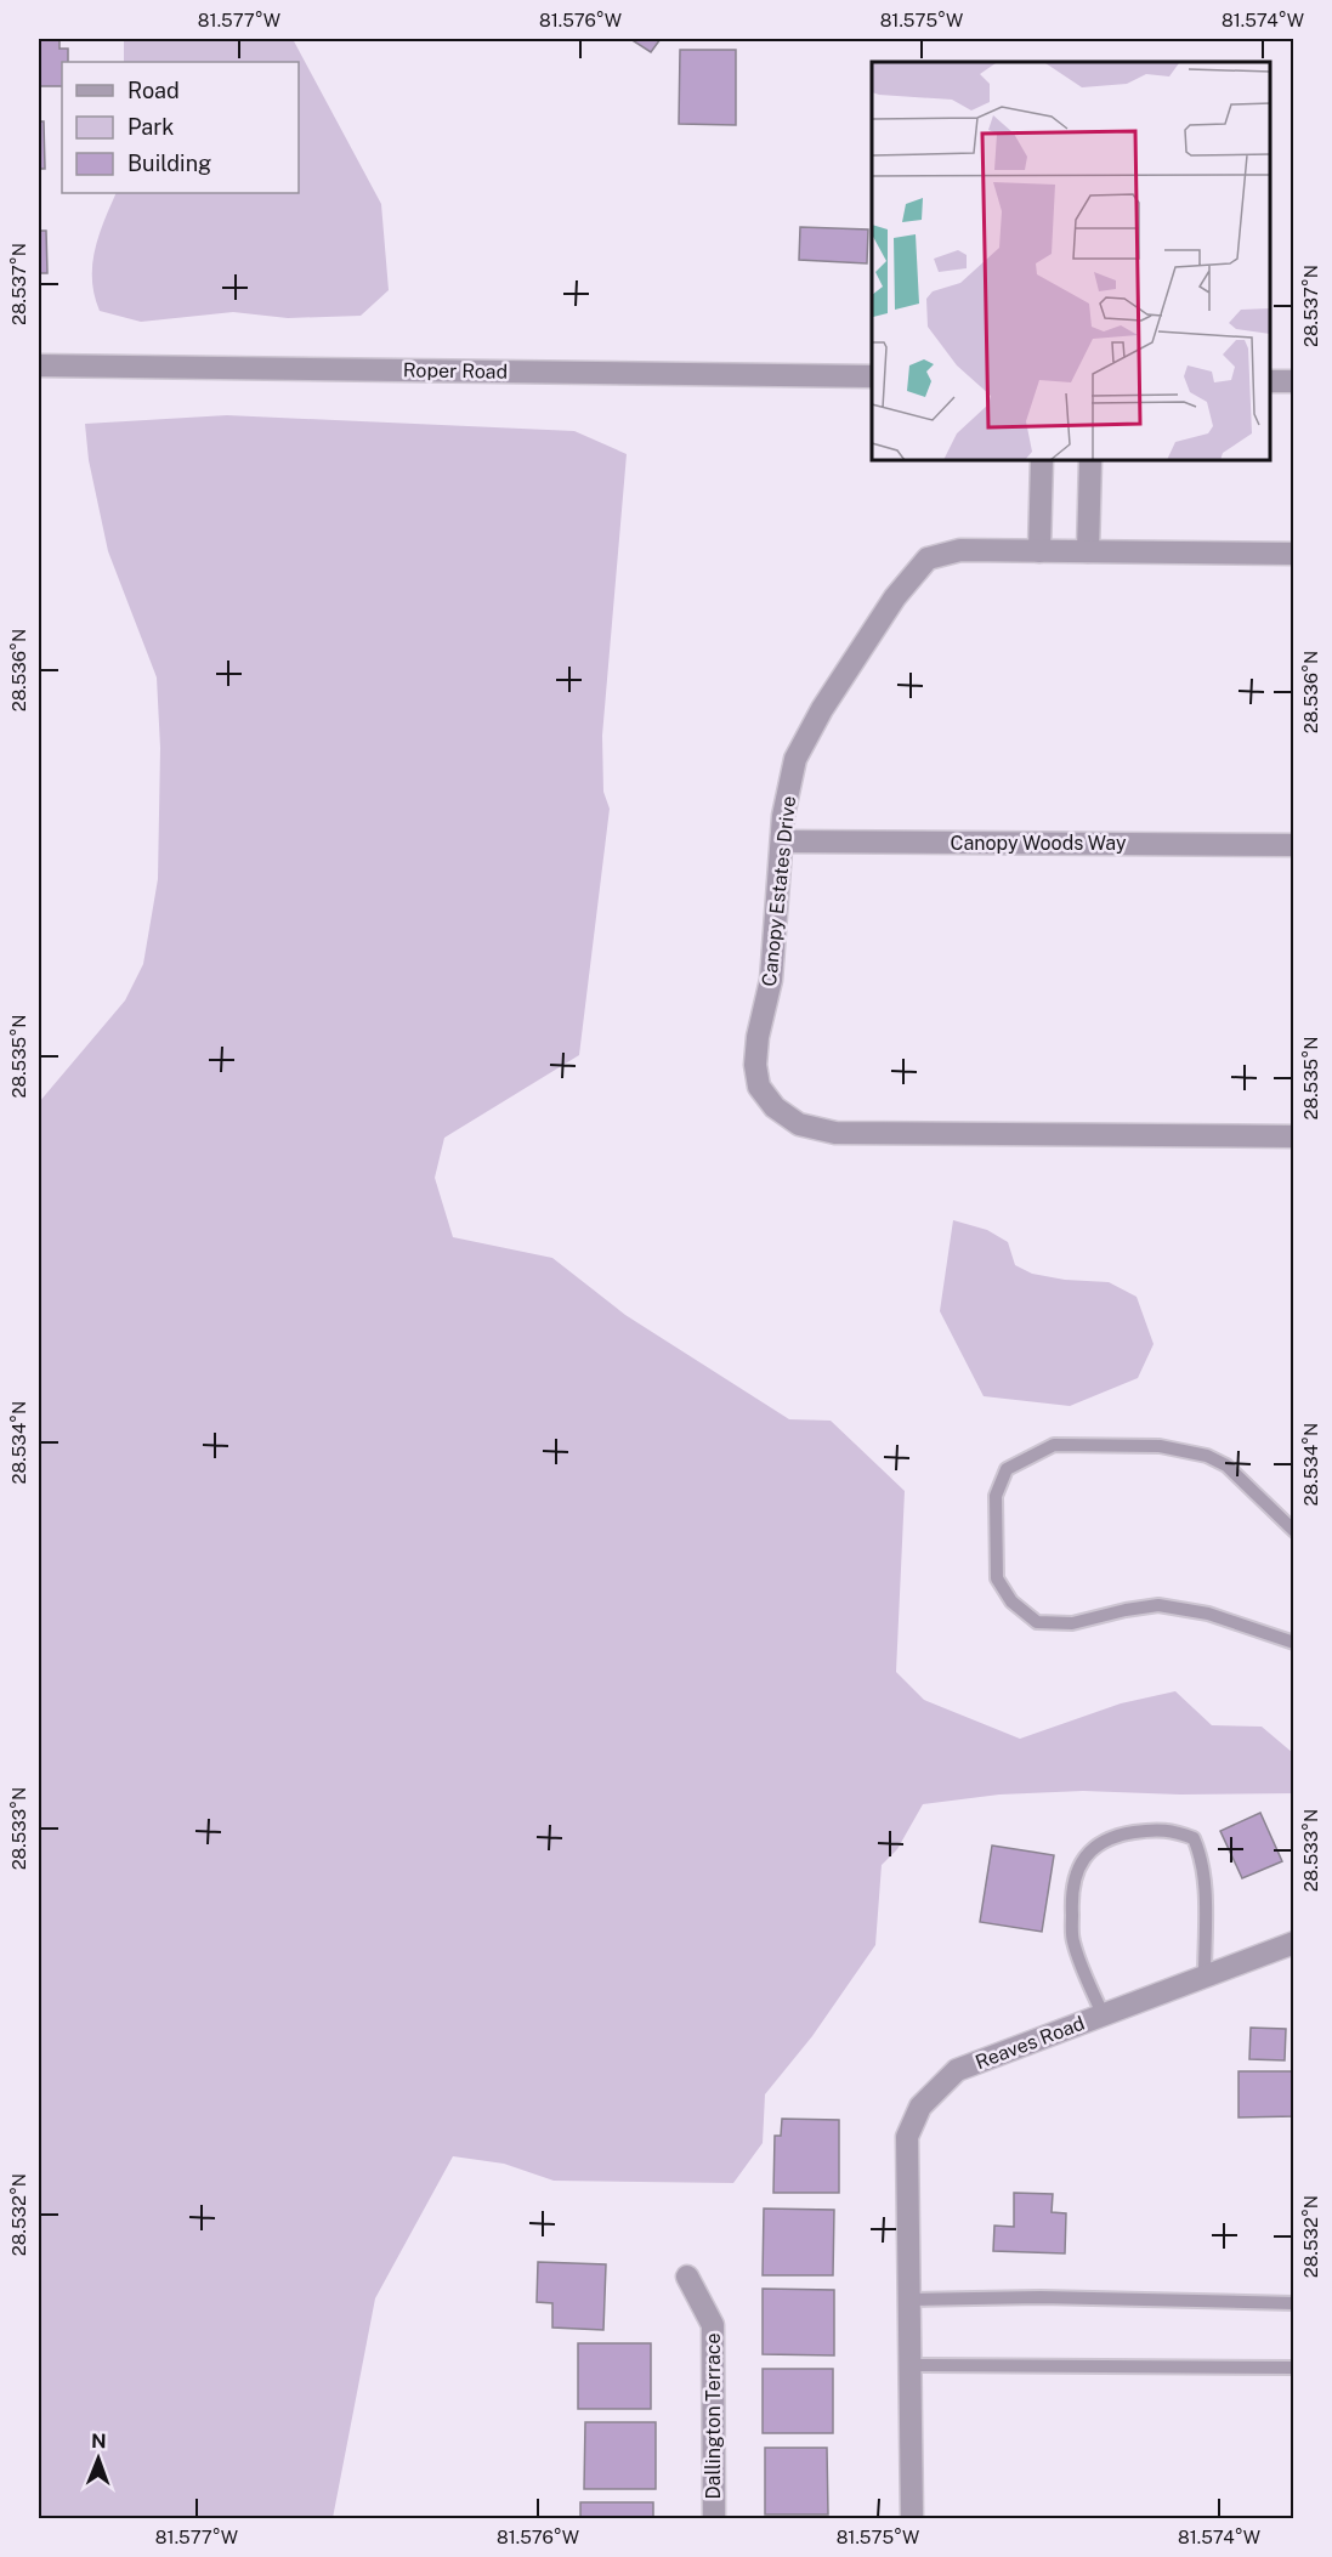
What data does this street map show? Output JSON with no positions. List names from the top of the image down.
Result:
{
  "streets": {
    "street": [
      "Roper Road",
      "Canopy Woods Way",
      "Canopy Estates Drive",
      "Reaves Road",
      "Dallington Terrace"
    ]
  },
  "crossings": [
    ["Canopy Woods Way", "Canopy Estates Drive"]
  ],
  "legend": ["Road", "Park", "Building"],
  "north": "top",
  "coordinates": [
    "81.577°W",
    "81.576°W",
    "81.575°W",
    "81.574°W",
    "28.537°N",
    "28.536°N",
    "28.535°N",
    "28.534°N",
    "28.533°N",
    "28.532°N"
  ]
}
